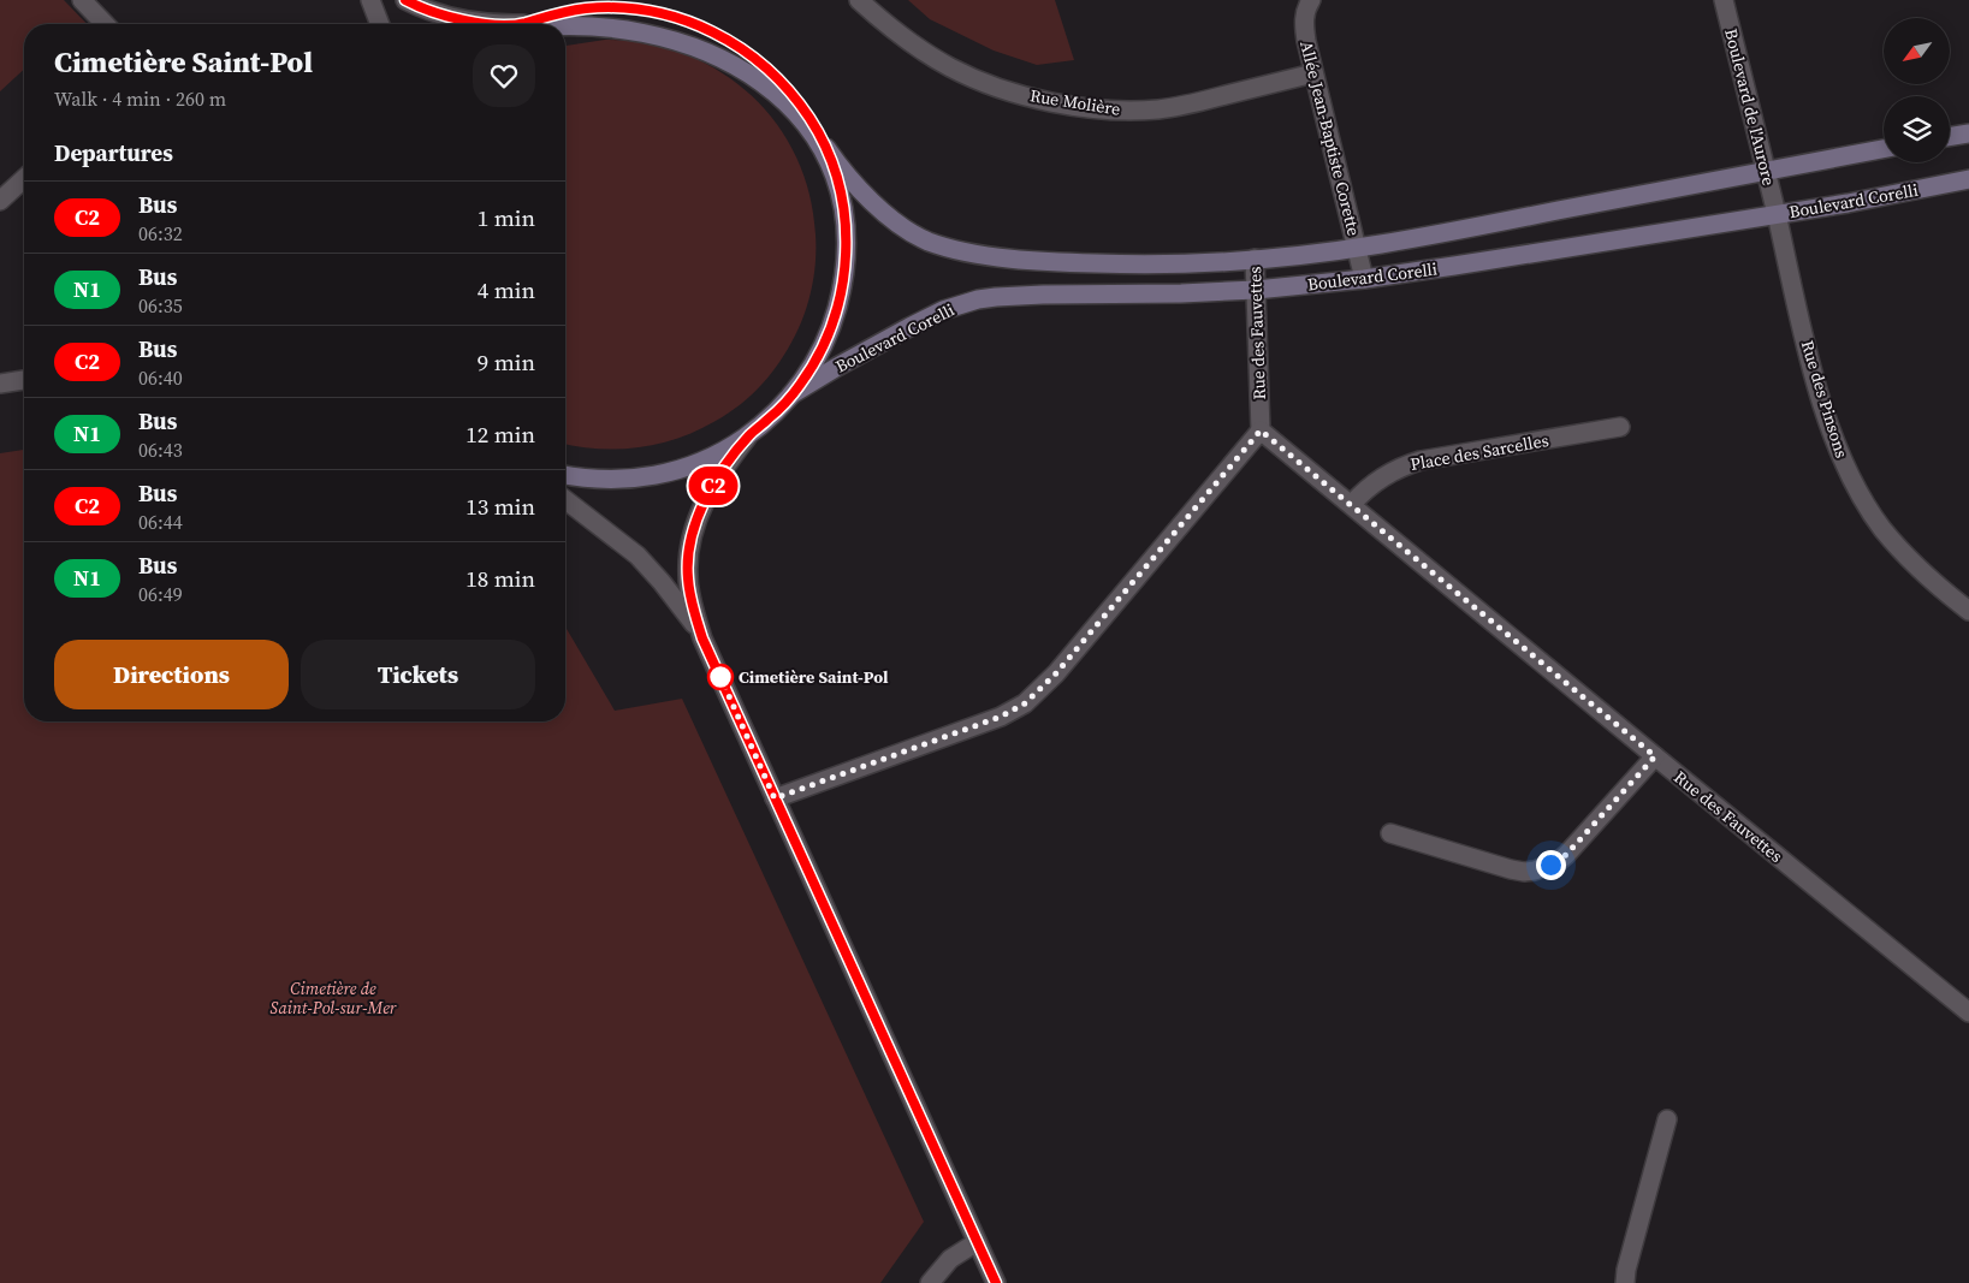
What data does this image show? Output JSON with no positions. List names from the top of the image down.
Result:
{
  "streets": {
    "main road": ["Boulevard Corelli"],
    "street": [
      "Rue Molière",
      "Boulevard de l'Aurore",
      "Allée Jean-Baptiste Corette",
      "Rue des Fauvettes",
      "Rue des Pinsons",
      "Place des Sarcelles"
    ]
  },
  "crossings": [
    ["Rue Molière", "Allée Jean-Baptiste Corette"],
    ["Boulevard de l'Aurore", "Boulevard Corelli"],
    ["Boulevard de l'Aurore", "Rue des Pinsons"],
    ["Allée Jean-Baptiste Corette", "Boulevard Corelli"],
    ["Boulevard Corelli", "Rue des Fauvettes"],
    ["Boulevard Corelli", "Rue des Pinsons"],
    ["Rue des Fauvettes", "Place des Sarcelles"]
  ],
  "parks": ["Cimetière de Saint-Pol-sur-Mer"],
  "places": ["Cimetière Saint-Pol"],
  "lines": ["bus line C2"],
  "north": "bottom left",
  "page": {
    "on_map": "C2",
    "heading": [
      ["Cimetière Saint-Pol", "Walk · 4 min · 260 m"],
      "Departures"
    ],
    "list": [
      {
        "mark": "C2",
        "name": "Bus",
        "note": "06:32",
        "value": "1 min"
      },
      {
        "mark": "N1",
        "name": "Bus",
        "note": "06:35",
        "value": "4 min"
      },
      {
        "mark": "C2",
        "name": "Bus",
        "note": "06:40",
        "value": "9 min"
      },
      {
        "mark": "N1",
        "name": "Bus",
        "note": "06:43",
        "value": "12 min"
      },
      {
        "mark": "C2",
        "name": "Bus",
        "note": "06:44",
        "value": "13 min"
      },
      {
        "mark": "N1",
        "name": "Bus",
        "note": "06:49",
        "value": "18 min"
      }
    ],
    "buttons": ["Directions", "Tickets"]
  }
}
